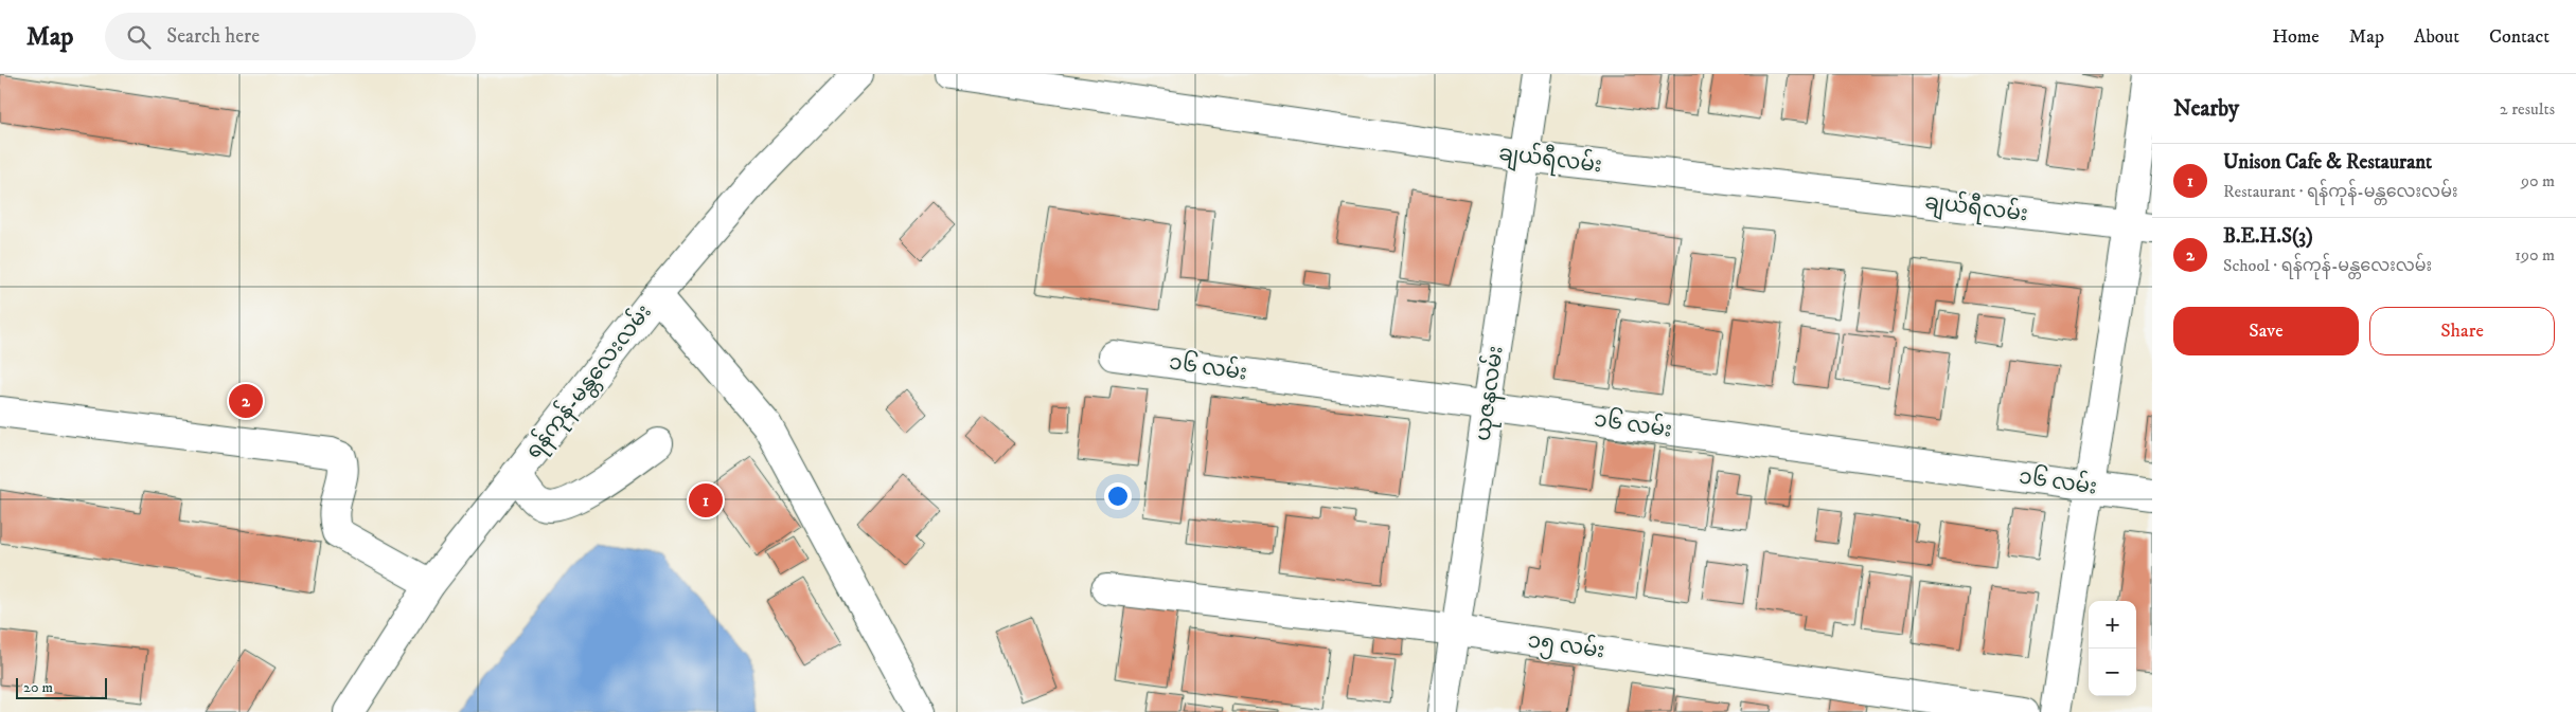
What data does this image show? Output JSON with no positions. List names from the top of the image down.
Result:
{
  "streets": {
    "street": [
      "ချယ်ရီလမ်း",
      "၁၆ လမ်း",
      "ရန်ကုန်-မန္တလေးလမ်း",
      "ယုဇနလမ်း",
      "၁၅ လမ်း"
    ]
  },
  "crossings": [
    ["ချယ်ရီလမ်း", "ယုဇနလမ်း"],
    ["၁၆ လမ်း", "ယုဇနလမ်း"],
    ["ယုဇနလမ်း", "၁၅ လမ်း"]
  ],
  "scale_bar": "20 m",
  "page": {
    "header": "Map",
    "search": "Search here",
    "nav": [
      "Home",
      "Map",
      "About",
      "Contact"
    ],
    "heading": ["Nearby", "2 results"],
    "list": [
      {
        "mark": "1",
        "name": "Unison Cafe & Restaurant",
        "note": "Restaurant · ရန်ကုန်-မန္တလေးလမ်း",
        "value": "90 m"
      },
      {
        "mark": "2",
        "name": "B.E.H.S(3)",
        "note": "School · ရန်ကုန်-မန္တလေးလမ်း",
        "value": "190 m"
      }
    ],
    "buttons": ["Save", "Share"],
    "pins": ["2", "1"],
    "map_buttons": ["+", "−"],
    "scale": "20 m"
  }
}
